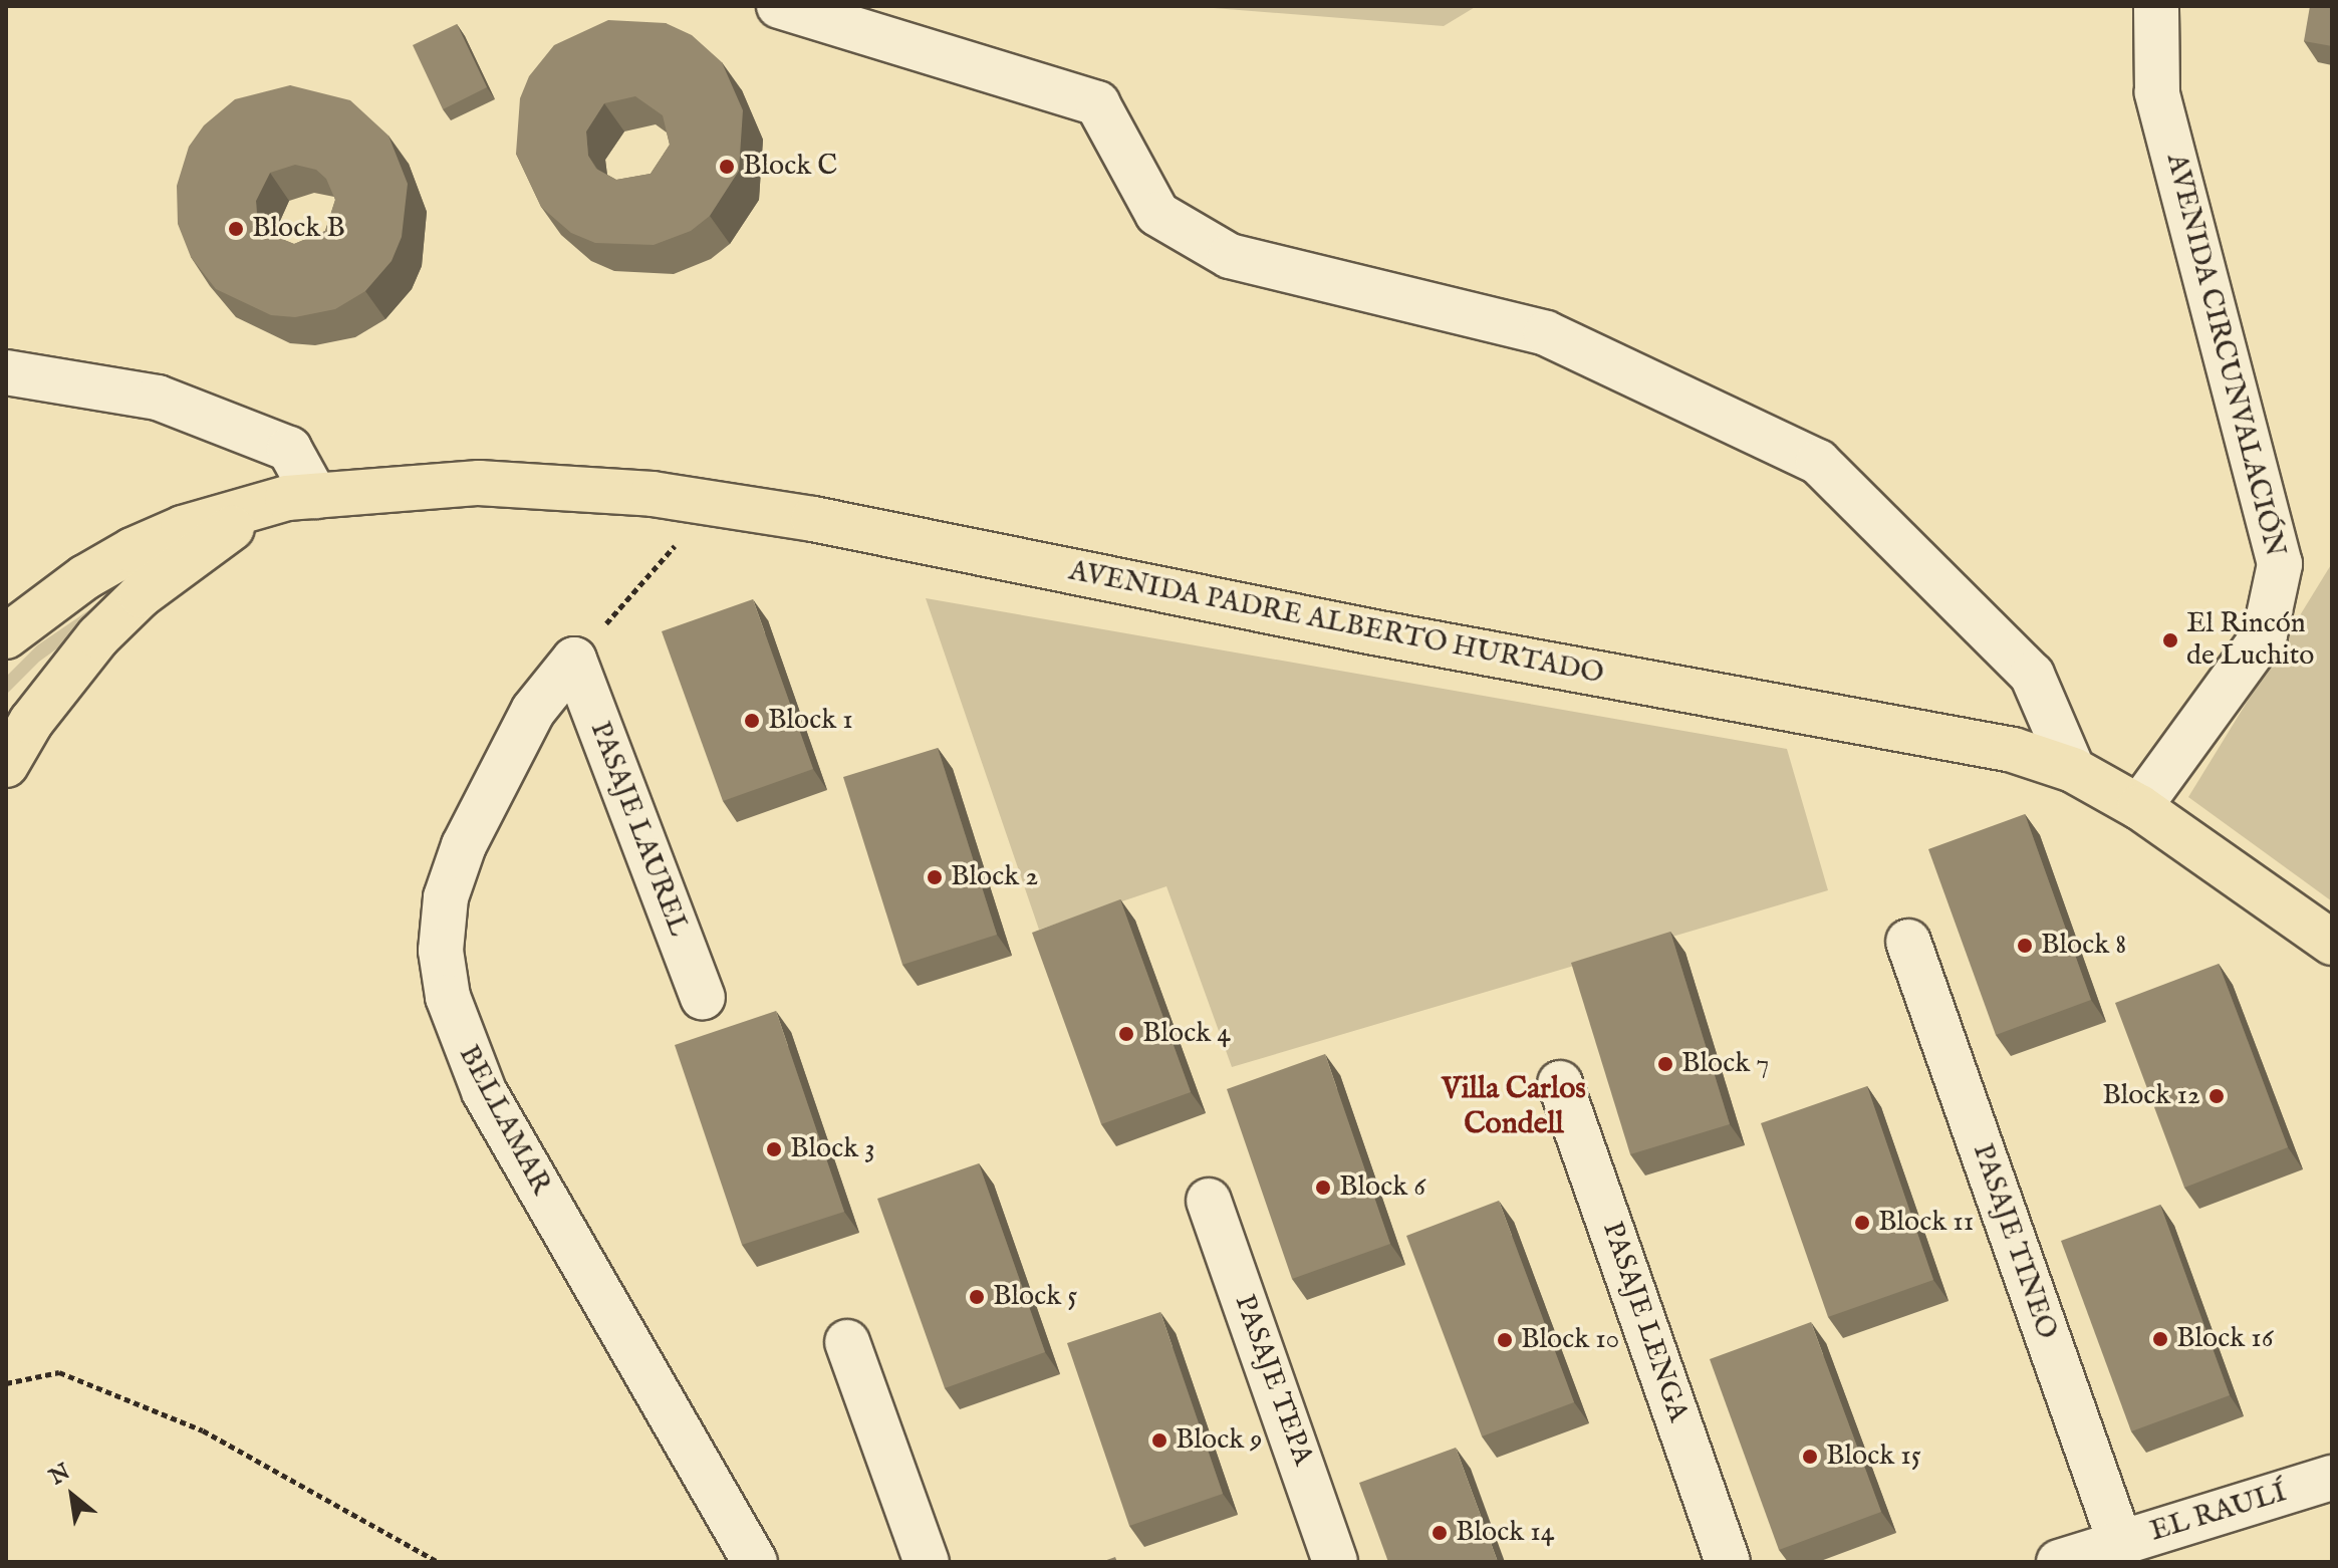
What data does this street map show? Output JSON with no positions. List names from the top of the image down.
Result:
{
  "streets": {
    "main road": ["AVENIDA PADRE ALBERTO HURTADO"],
    "street": [
      "AVENIDA CIRCUNVALACIÓN",
      "PASAJE LAUREL",
      "BELLAMAR",
      "PASAJE TINEO",
      "PASAJE LENGA",
      "PASAJE TEPA",
      "EL RAULÍ"
    ]
  },
  "crossings": [
    ["AVENIDA CIRCUNVALACIÓN", "AVENIDA PADRE ALBERTO HURTADO"],
    ["PASAJE LAUREL", "BELLAMAR"],
    ["PASAJE TINEO", "EL RAULÍ"]
  ],
  "districts": ["Villa Carlos Condell"],
  "places": [
    "Block C",
    "Block B",
    "El Rincón de Luchito",
    "Block 1",
    "Block 2",
    "Block 8",
    "Block 4",
    "Block 7",
    "Block 12",
    "Block 3",
    "Block 6",
    "Block 11",
    "Block 5",
    "Block 16",
    "Block 10",
    "Block 9",
    "Block 15",
    "Block 14"
  ],
  "north": "top left"
}
